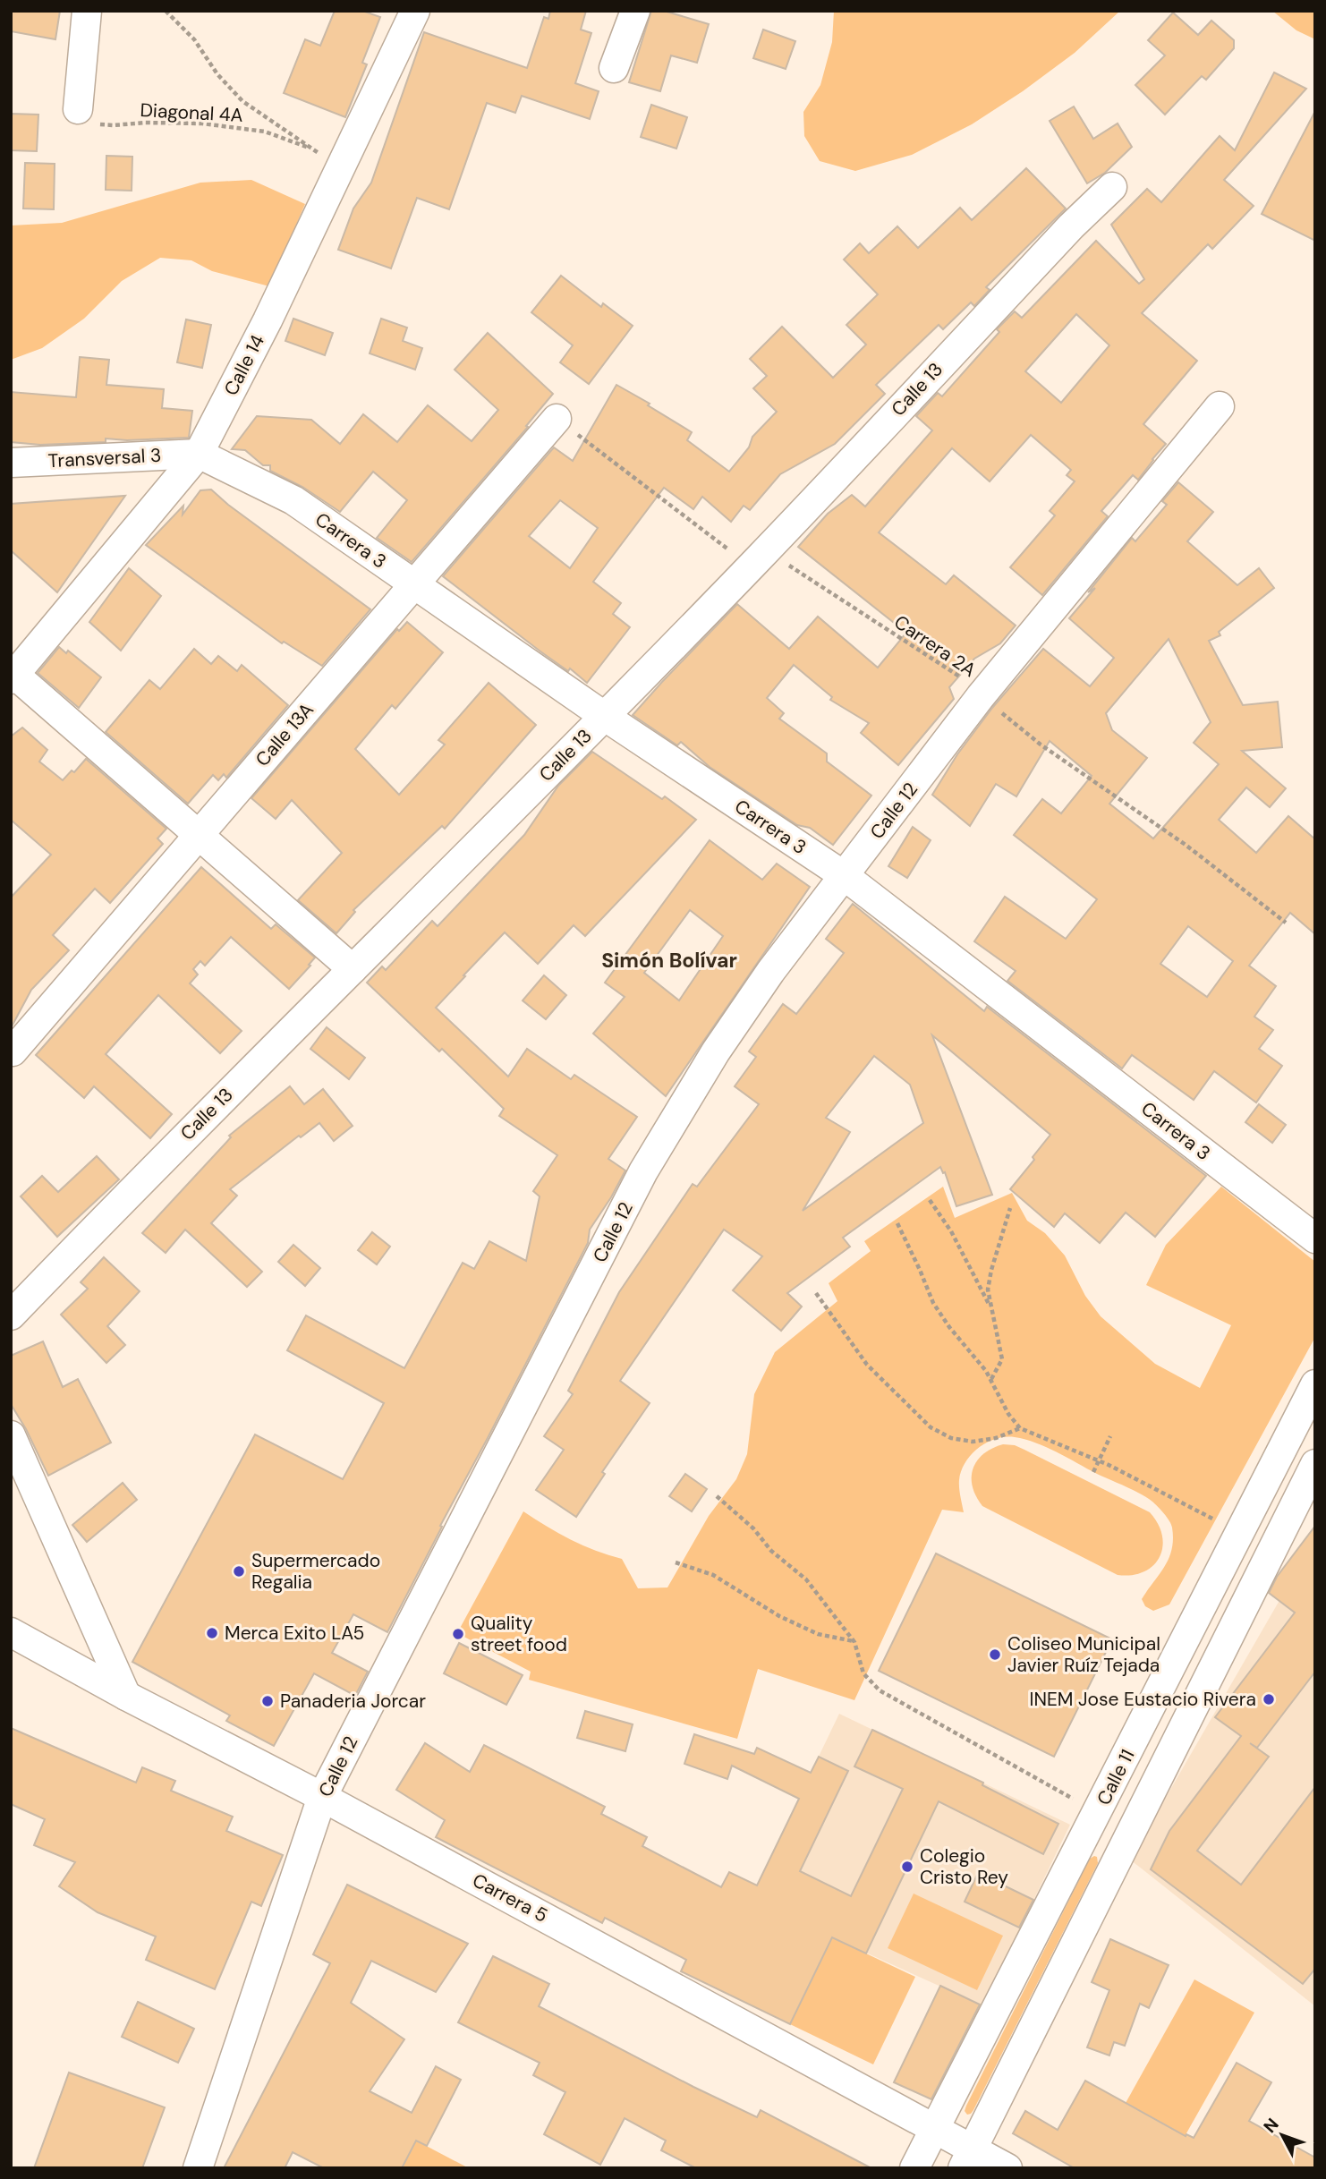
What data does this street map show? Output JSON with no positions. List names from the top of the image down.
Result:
{
  "streets": {
    "street": [
      "Calle 14",
      "Calle 13",
      "Transversal 3",
      "Carrera 3",
      "Calle 13A",
      "Calle 12",
      "Calle 11",
      "Carrera 5"
    ],
    "path": ["Diagonal 4A", "Carrera 2A"]
  },
  "crossings": [
    ["Calle 14", "Transversal 3"],
    ["Calle 14", "Carrera 3"],
    ["Calle 13", "Carrera 3"],
    ["Calle 13", "Carrera 2A"],
    ["Transversal 3", "Carrera 3"],
    ["Carrera 3", "Calle 13A"],
    ["Carrera 3", "Calle 12"],
    ["Carrera 2A", "Calle 13A"],
    ["Carrera 2A", "Calle 12"],
    ["Calle 12", "Carrera 5"],
    ["Calle 11", "Carrera 5"]
  ],
  "districts": ["Simón Bolívar"],
  "places": [
    "Supermercado Regalia",
    "Merca Exito LA5",
    "Quality street food",
    "Coliseo Municipal Javier Ruíz Tejada",
    "INEM Jose Eustacio Rivera",
    "Panaderia Jorcar",
    "Colegio Cristo Rey"
  ],
  "north": "top left"
}
